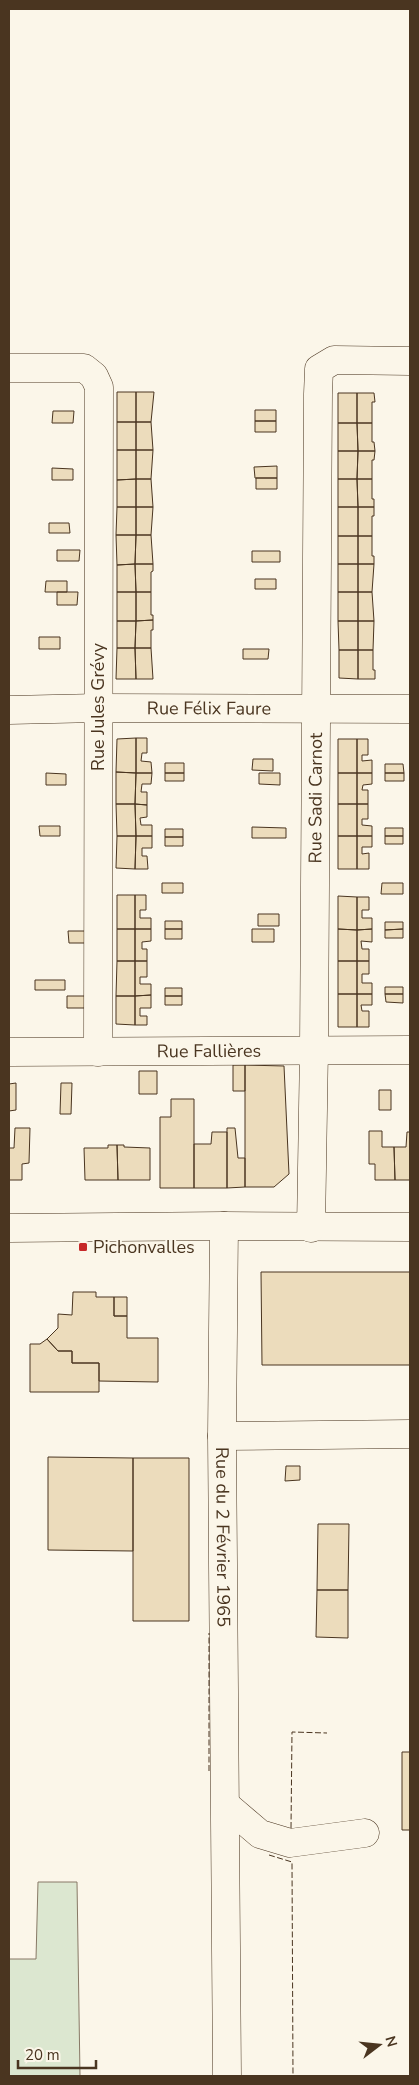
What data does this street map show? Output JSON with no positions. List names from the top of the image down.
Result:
{
  "streets": {
    "street": [
      "Rue Jules Grévy",
      "Rue Félix Faure",
      "Rue Sadi Carnot",
      "Rue Fallières",
      "Rue du 2 Février 1965"
    ]
  },
  "crossings": [
    ["Rue Jules Grévy", "Rue Félix Faure"],
    ["Rue Jules Grévy", "Rue Fallières"],
    ["Rue Félix Faure", "Rue Sadi Carnot"],
    ["Rue Sadi Carnot", "Rue Fallières"]
  ],
  "places": {
    "transit": ["Pichonvalles"]
  },
  "scale_bar": "20 m",
  "north": "right"
}
